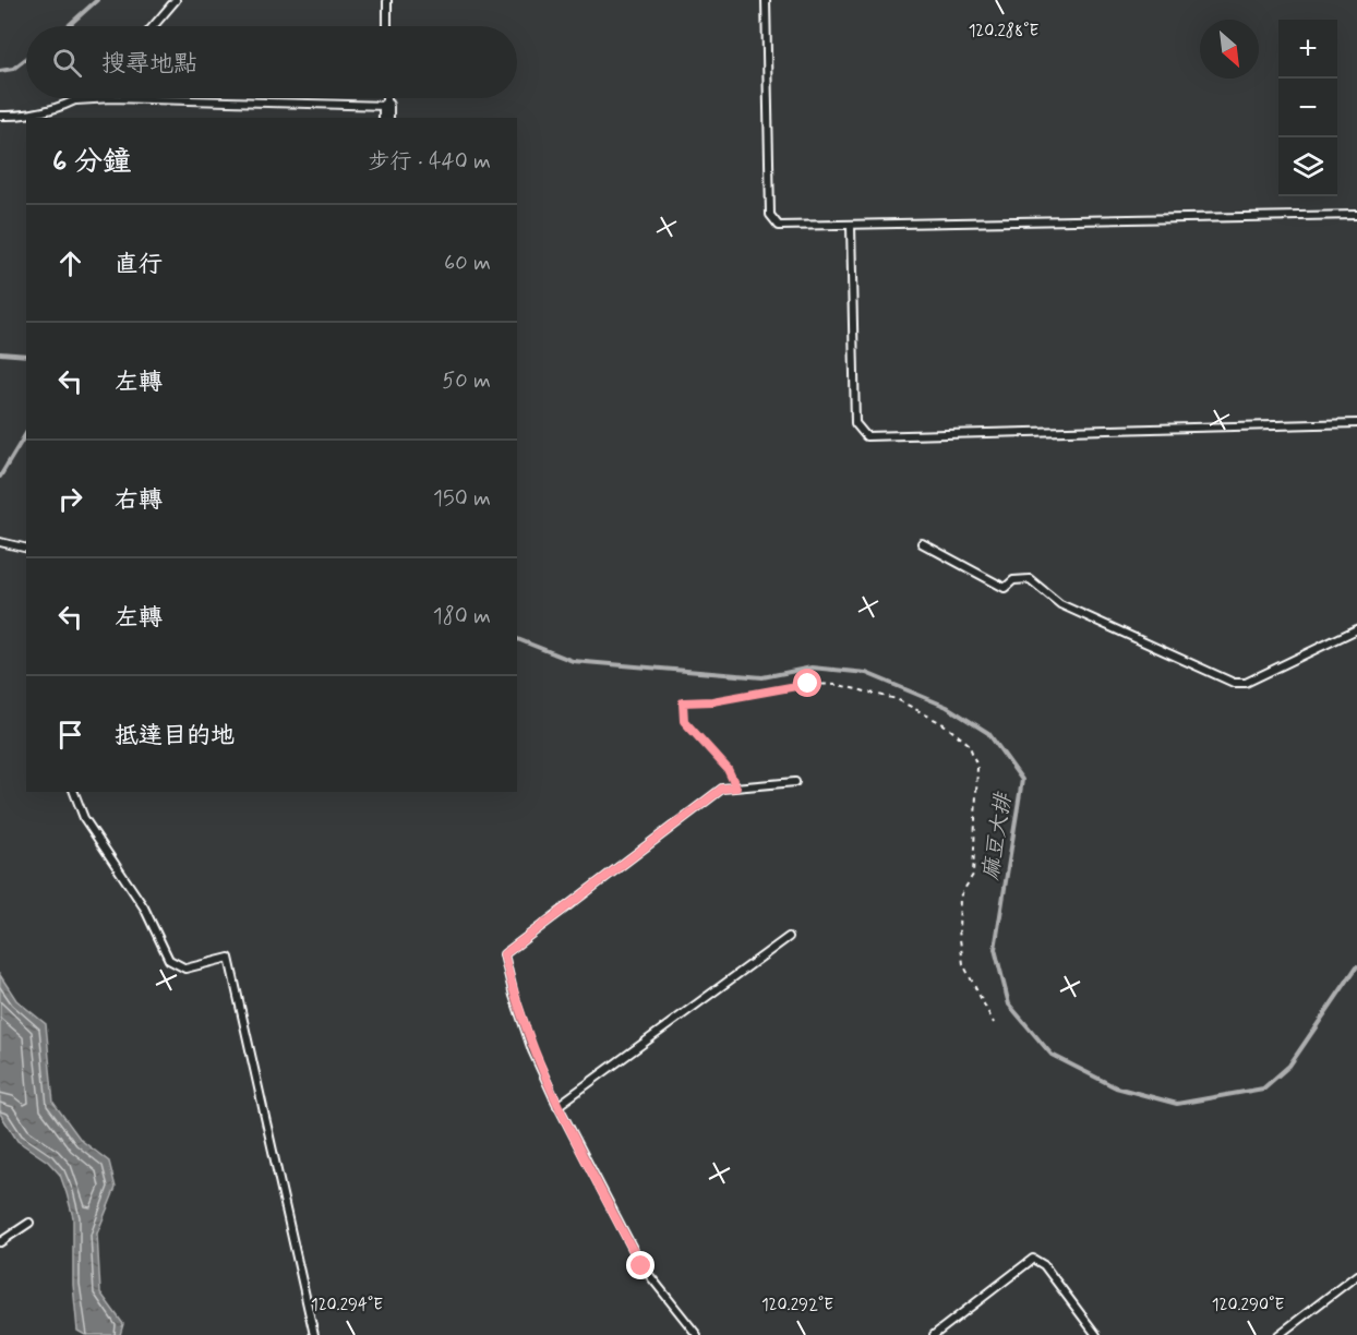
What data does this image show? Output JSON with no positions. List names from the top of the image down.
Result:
{
  "water": ["麻豆大排"],
  "north": "bottom right",
  "page": {
    "map_buttons": ["+", "−"],
    "search": "搜尋地點",
    "heading": ["6 分鐘", "步行 · 440 m"],
    "list": [
      ["直行", "60 m"],
      ["左轉", "50 m"],
      ["右轉", "150 m"],
      ["左轉", "180 m"],
      "抵達目的地"
    ]
  },
  "coordinates": [
    "120.288°E",
    "120.294°E",
    "120.292°E",
    "120.290°E"
  ]
}
